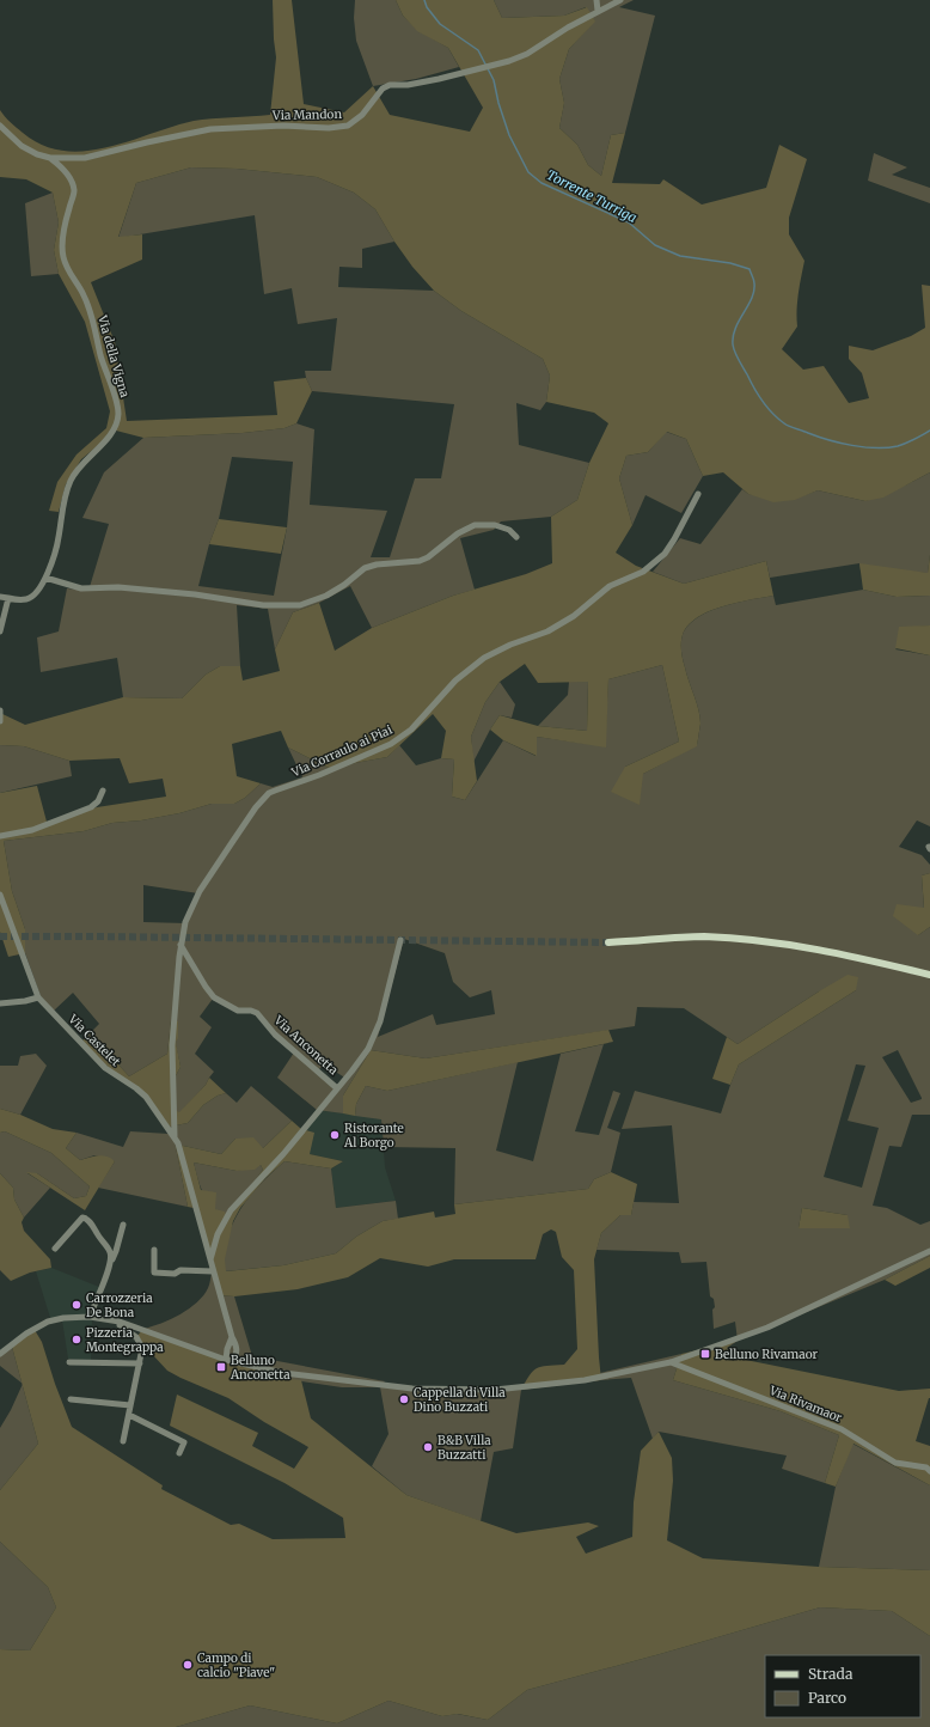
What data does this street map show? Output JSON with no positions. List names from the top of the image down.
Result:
{
  "streets": {
    "street": [
      "Via Mandon",
      "Via della Vigna",
      "Via Corraulo ai Piai",
      "Via Castelet",
      "Via Anconetta",
      "Via Rivamaor"
    ]
  },
  "crossings": [
    ["Via Mandon", "Via della Vigna"],
    ["Via Corraulo ai Piai", "Via Castelet"],
    ["Via Corraulo ai Piai", "Via Anconetta"],
    ["Via Castelet", "Via Anconetta"]
  ],
  "water": ["Torrente Turriga"],
  "places": {
    "other": [
      "Ristorante Al Borgo",
      "Carrozzeria De Bona",
      "Pizzeria Montegrappa",
      "Cappella di Villa Dino Buzzati",
      "B&B Villa Buzzatti",
      "Campo di calcio \"Piave\""
    ],
    "transit": ["Belluno Rivamaor", "Belluno Anconetta"]
  },
  "legend": ["Strada", "Parco"]
}
